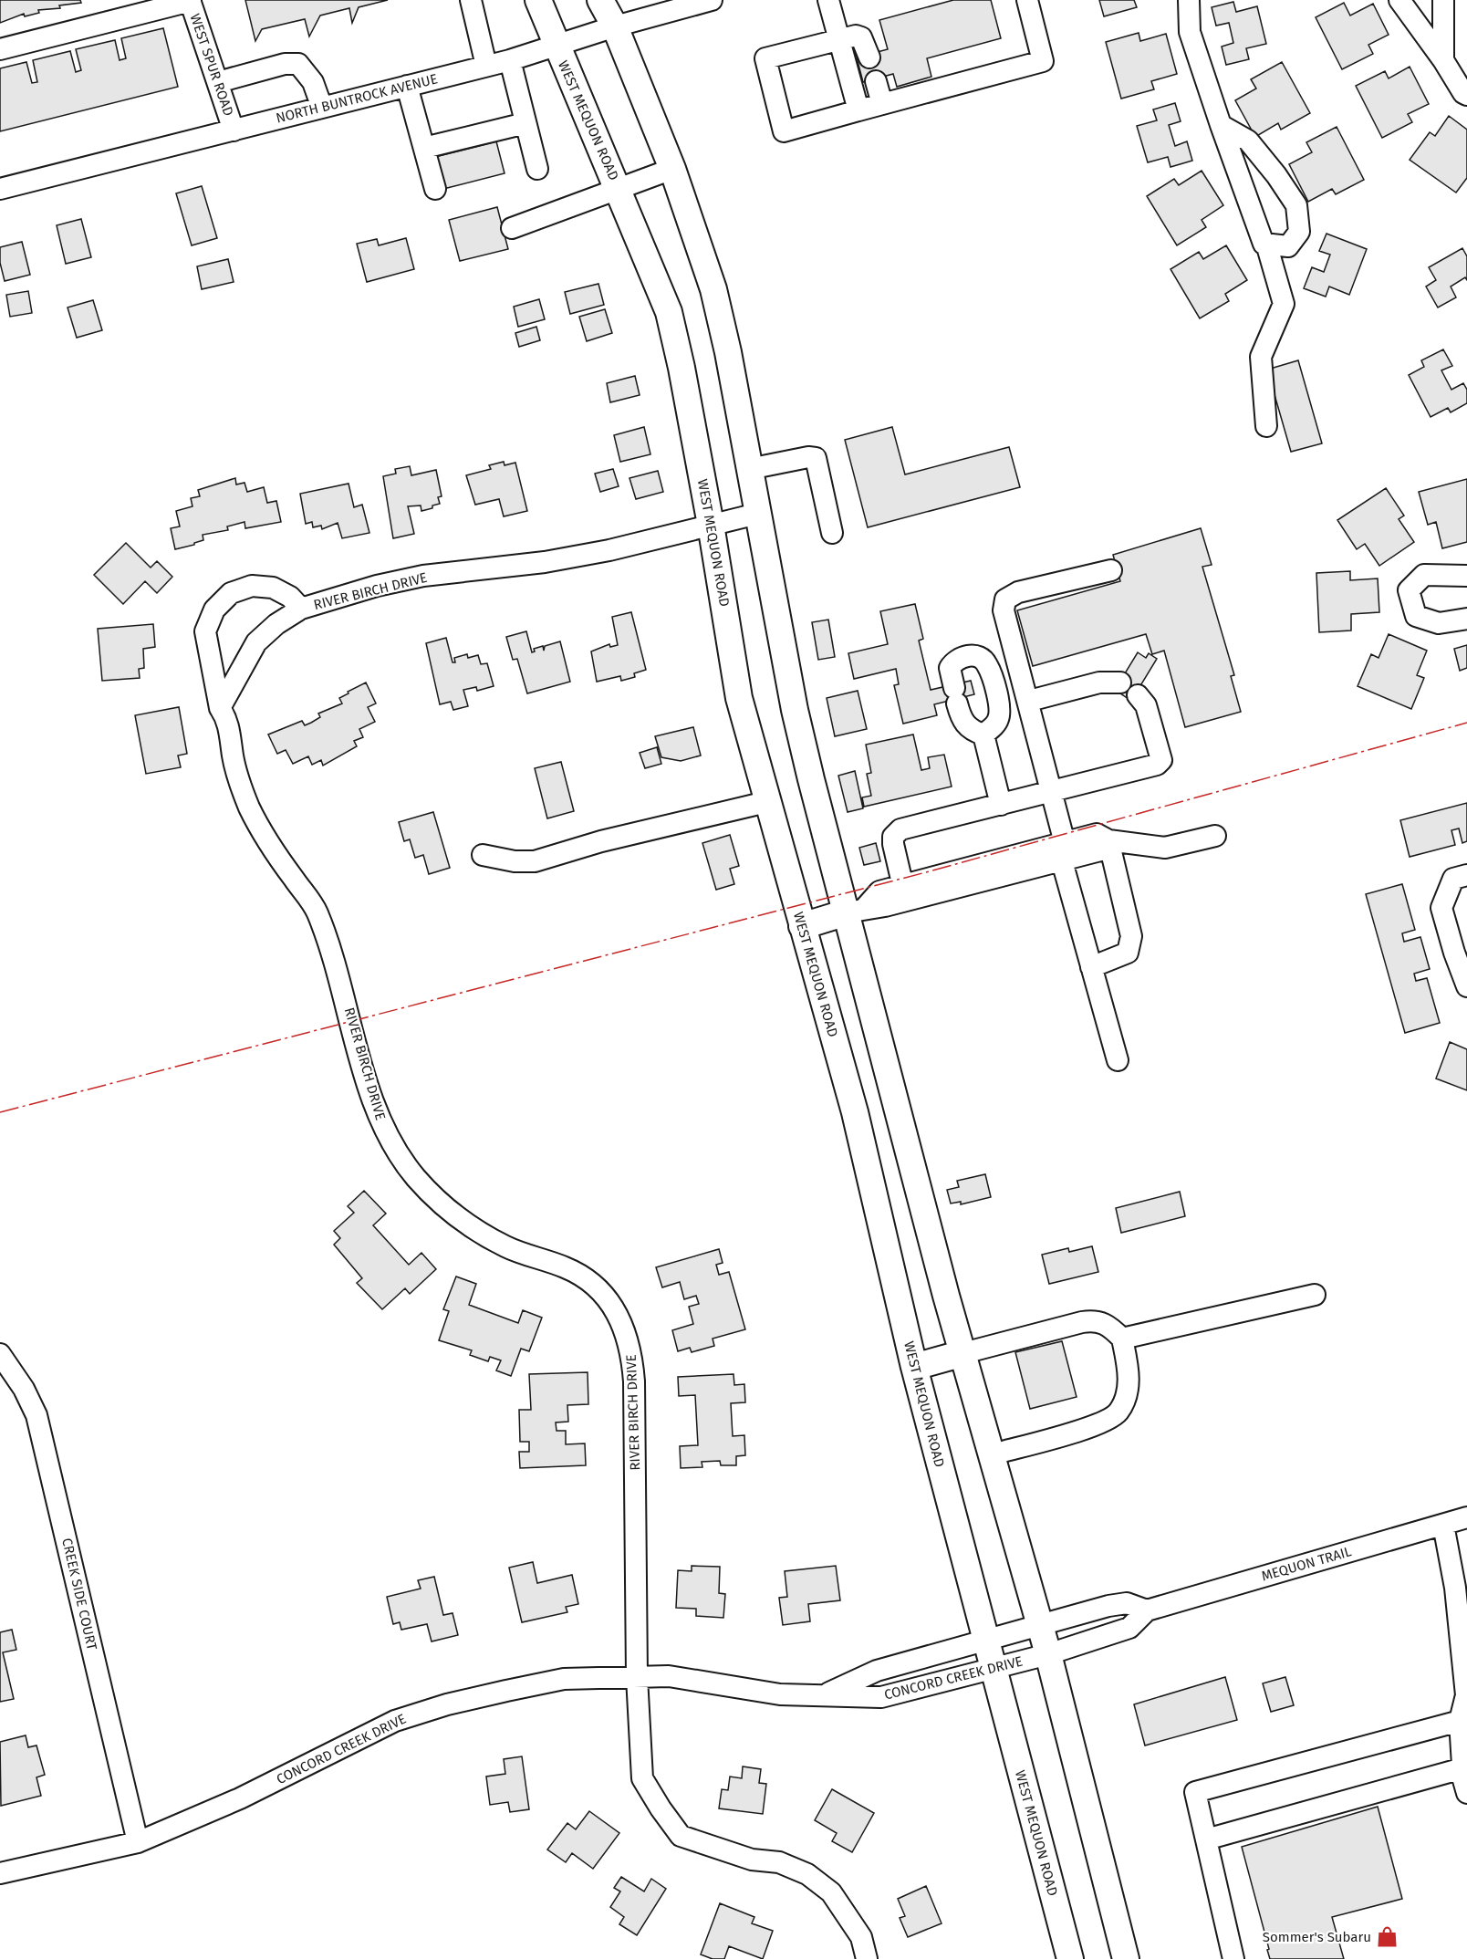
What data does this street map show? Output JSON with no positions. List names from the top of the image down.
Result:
{
  "streets": {
    "main road": ["WEST MEQUON ROAD"],
    "street": [
      "WEST SPUR ROAD",
      "NORTH BUNTROCK AVENUE",
      "RIVER BIRCH DRIVE",
      "MEQUON TRAIL",
      "CREEK SIDE COURT",
      "CONCORD CREEK DRIVE"
    ]
  },
  "crossings": [
    ["WEST SPUR ROAD", "NORTH BUNTROCK AVENUE"],
    ["NORTH BUNTROCK AVENUE", "WEST MEQUON ROAD"],
    ["WEST MEQUON ROAD", "RIVER BIRCH DRIVE"],
    ["WEST MEQUON ROAD", "CONCORD CREEK DRIVE"],
    ["RIVER BIRCH DRIVE", "CONCORD CREEK DRIVE"],
    ["MEQUON TRAIL", "CONCORD CREEK DRIVE"],
    ["CREEK SIDE COURT", "CONCORD CREEK DRIVE"]
  ],
  "places": {
    "shop": ["Sommer's Subaru"]
  }
}
